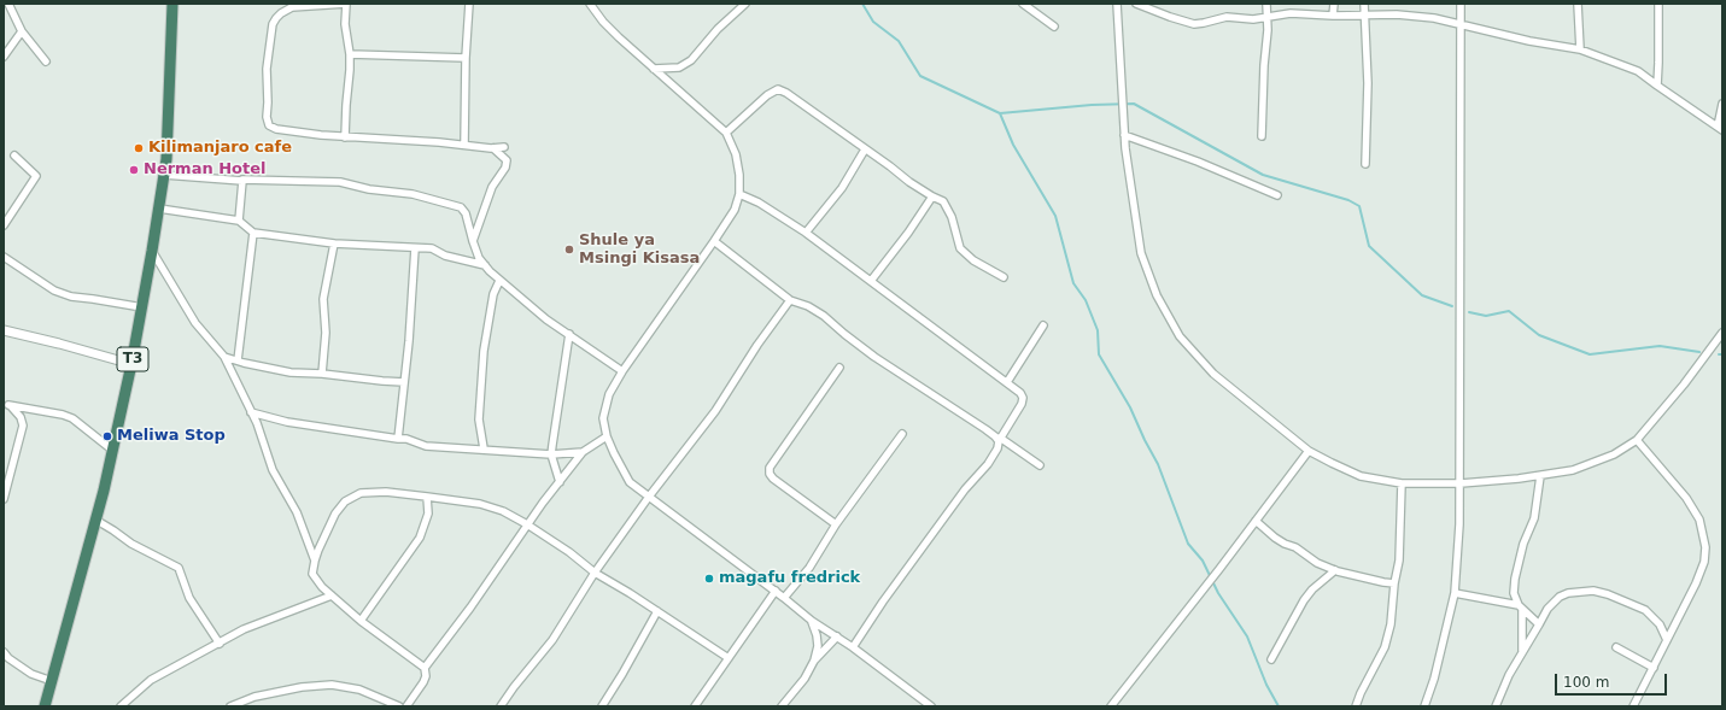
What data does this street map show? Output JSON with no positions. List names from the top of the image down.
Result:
{
  "streets": {
    "highway": ["T3"]
  },
  "places": [
    "Kilimanjaro cafe",
    "Nerman Hotel",
    "Shule ya Msingi Kisasa",
    "Meliwa Stop",
    "magafu fredrick"
  ],
  "scale_bar": "100 m"
}
